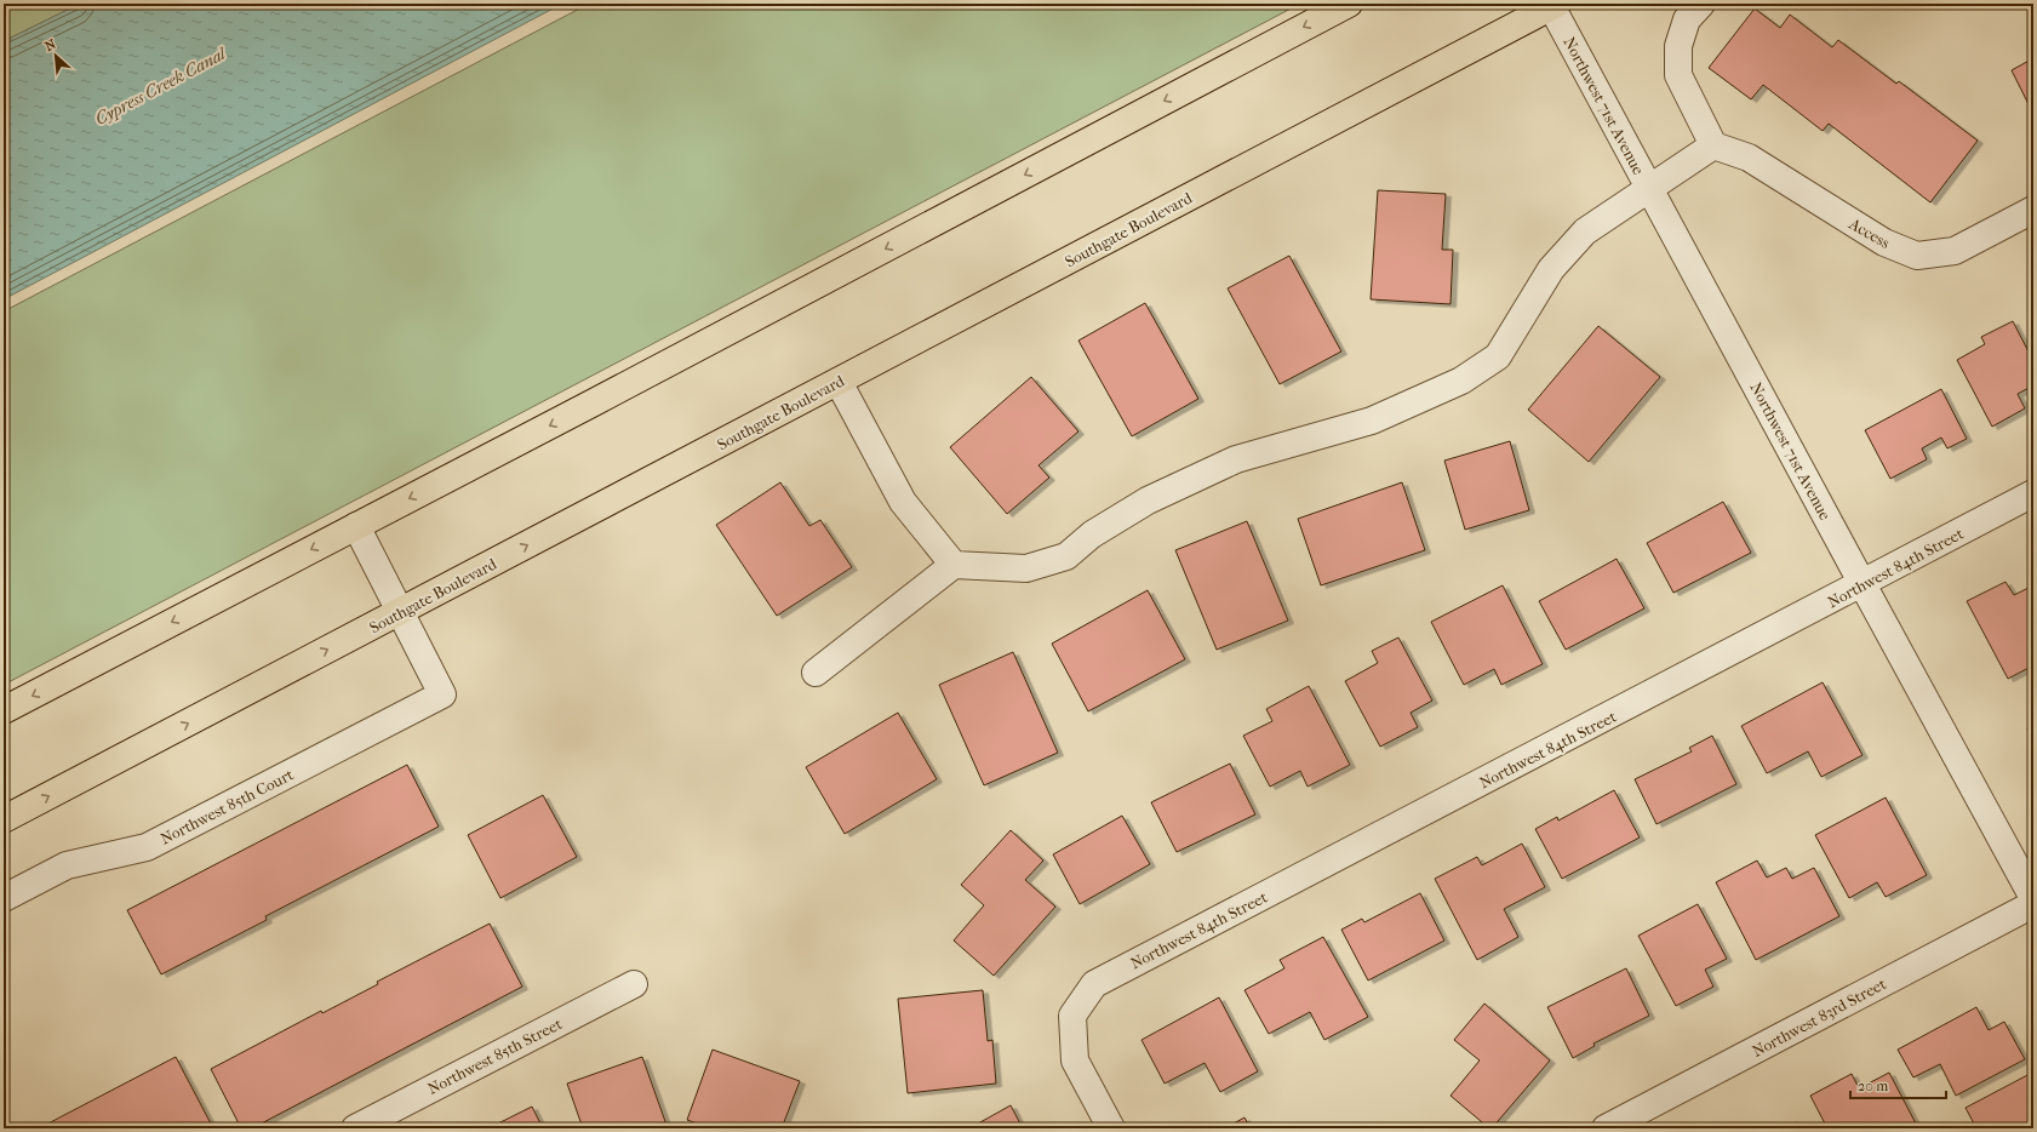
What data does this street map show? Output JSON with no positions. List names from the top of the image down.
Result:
{
  "streets": {
    "main road": ["Southgate Boulevard"],
    "street": [
      "Northwest 71st Avenue",
      "Access",
      "Northwest 84th Street",
      "Northwest 85th Court",
      "Northwest 83rd Street",
      "Northwest 85th Street"
    ]
  },
  "crossings": [
    ["Northwest 71st Avenue", "Southgate Boulevard"],
    ["Northwest 71st Avenue", "Northwest 84th Street"],
    ["Southgate Boulevard", "Northwest 85th Court"]
  ],
  "water": ["Cypress Creek Canal"],
  "scale_bar": "20 m",
  "north": "top left"
}
